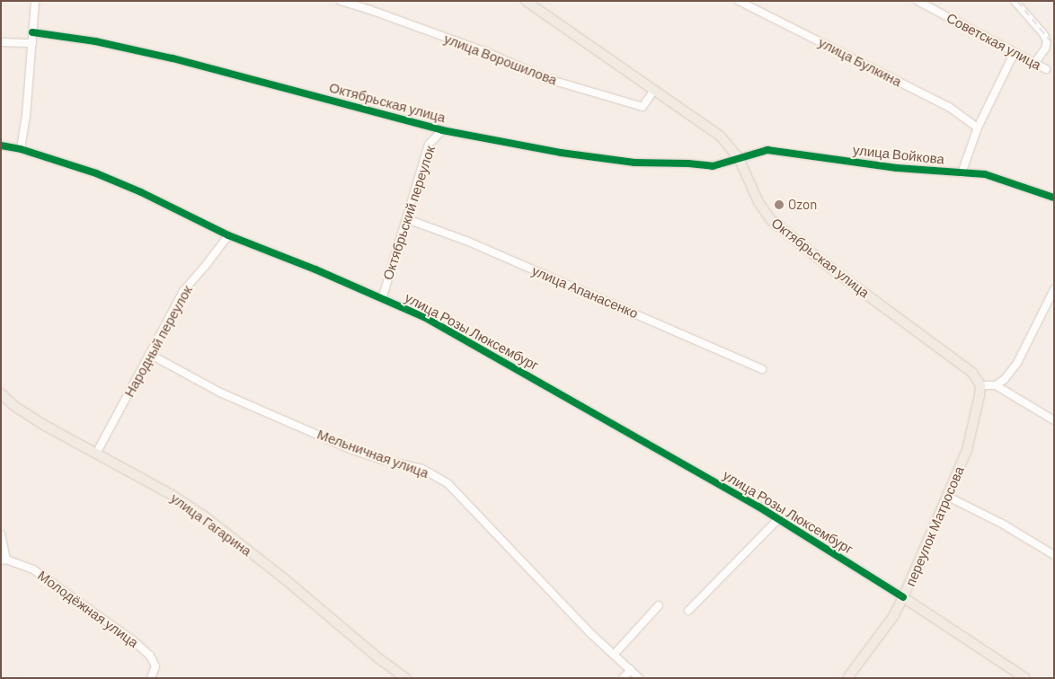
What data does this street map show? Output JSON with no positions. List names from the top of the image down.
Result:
{
  "streets": {
    "main road": [
      "Октябрьская улица",
      "улица Розы Люксембург",
      "улица Гагарина",
      "переулок Матросова"
    ],
    "street": [
      "Советская улица",
      "улица Ворошилова",
      "улица Булкина",
      "улица Войкова",
      "Октябрьский переулок",
      "улица Апанасенко",
      "Народный переулок",
      "Мельничная улица",
      "Молодёжная улица"
    ]
  },
  "crossings": [
    ["Октябрьская улица", "улица Войкова"],
    ["Октябрьская улица", "Октябрьский переулок"],
    ["Октябрьская улица", "переулок Матросова"],
    ["Октябрьский переулок", "улица Апанасенко"],
    ["Октябрьский переулок", "улица Розы Люксембург"],
    ["улица Розы Люксембург", "Народный переулок"],
    ["улица Розы Люксембург", "переулок Матросова"],
    ["Народный переулок", "Мельничная улица"],
    ["Народный переулок", "улица Гагарина"]
  ],
  "places": ["Ozon"]
}
